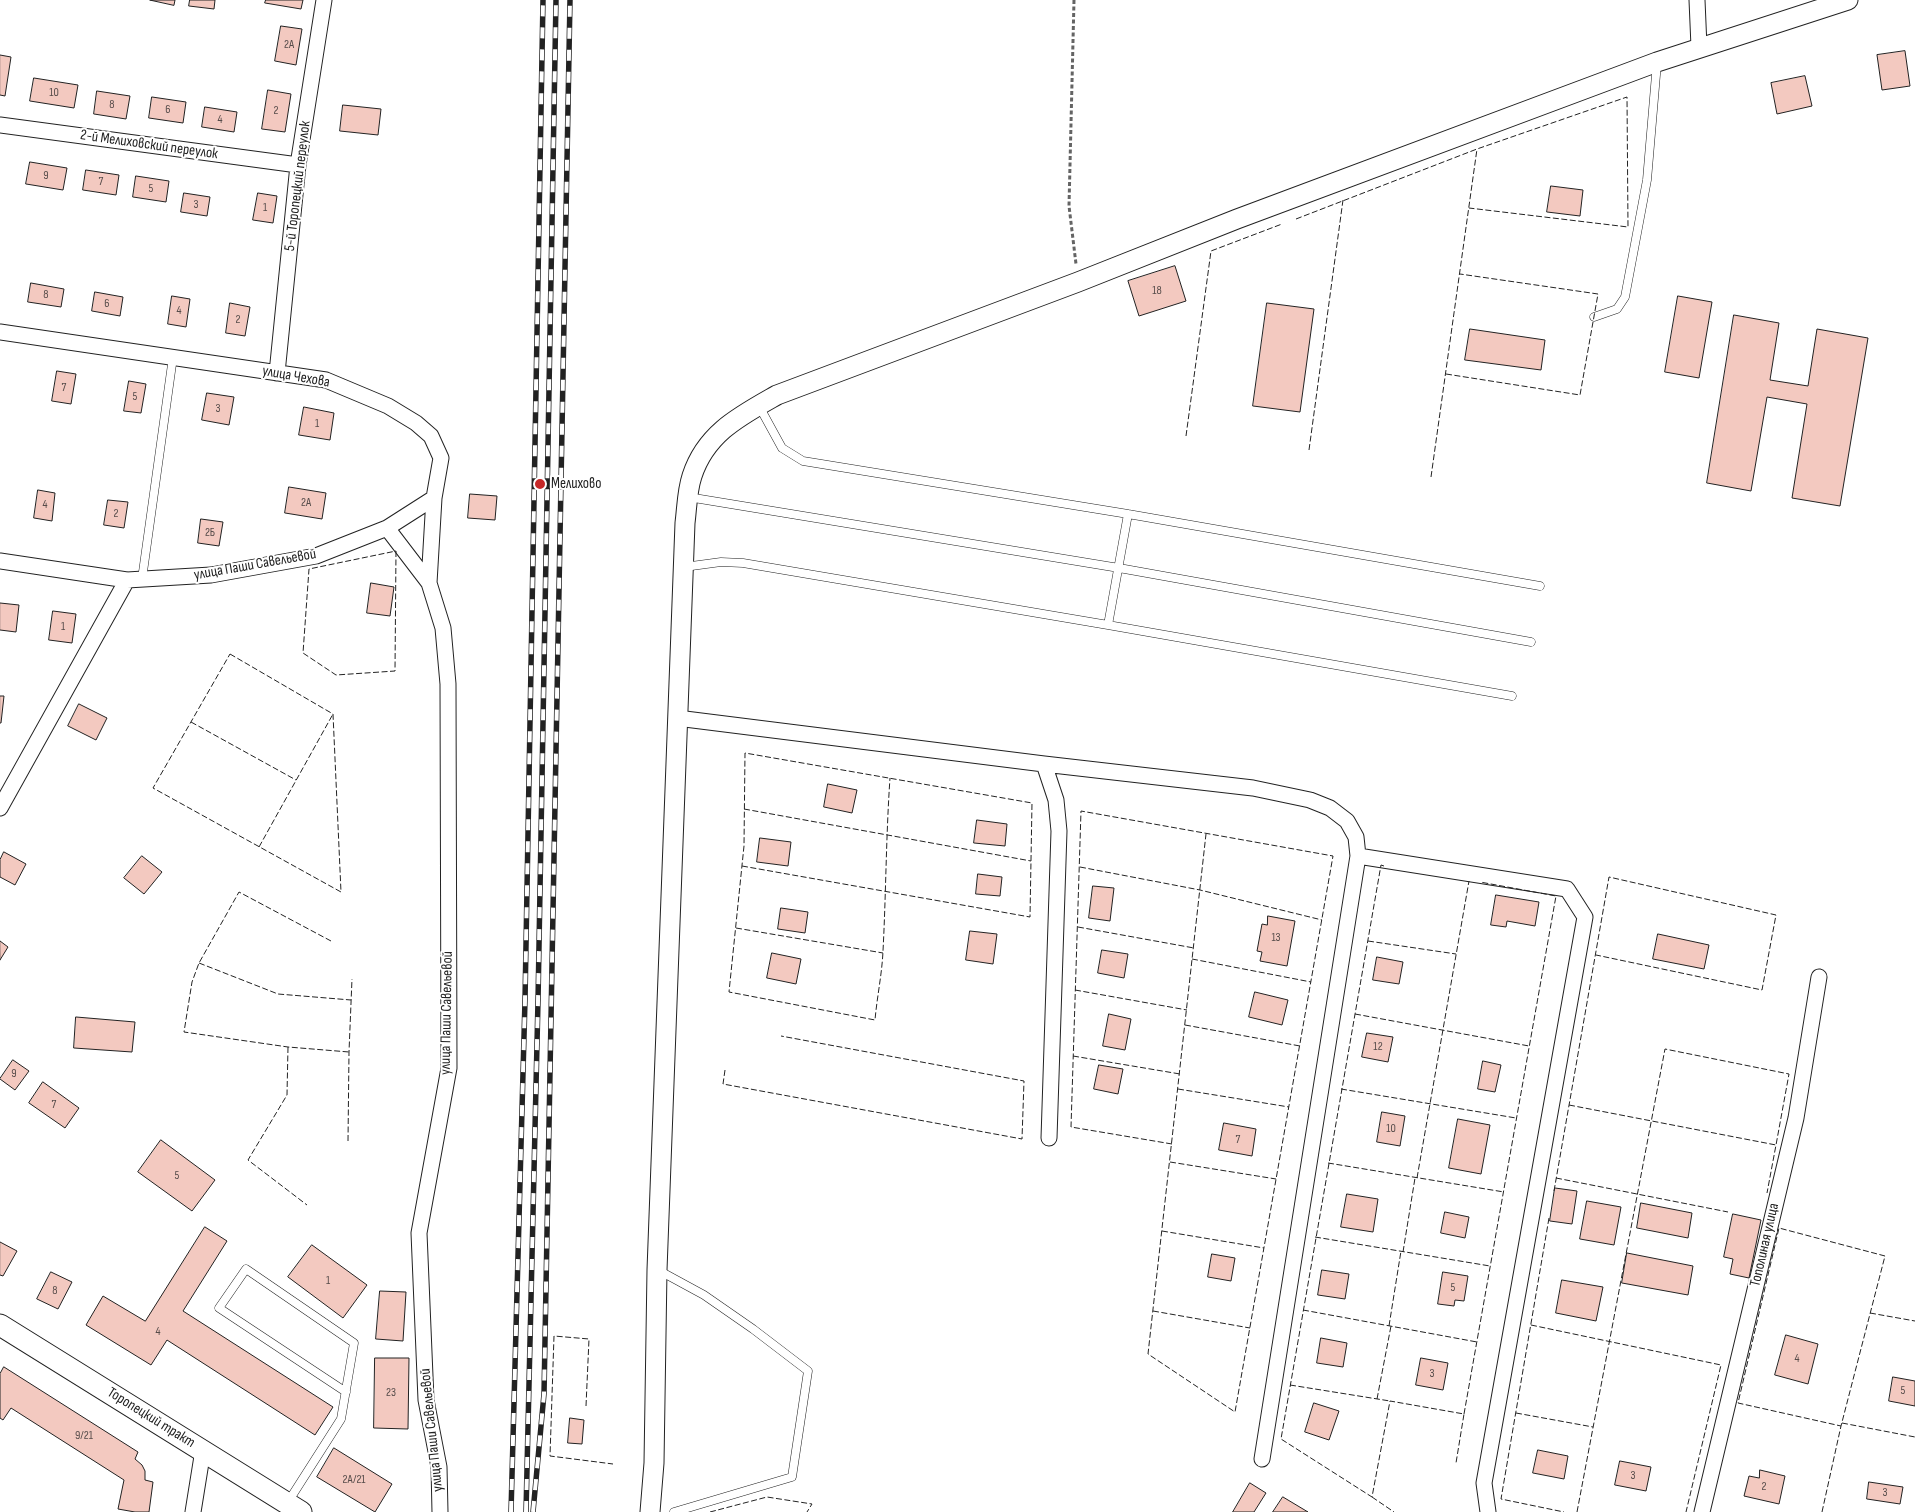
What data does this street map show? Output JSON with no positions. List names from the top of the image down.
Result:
{
  "streets": {
    "main road": ["Торопецкий тракт"],
    "street": [
      "2-й Мелиховский переулок",
      "5-й Торопецкий переулок",
      "улица Чехова",
      "улица Паши Савельевой",
      "Тополиная улица"
    ]
  },
  "crossings": [
    ["2-й Мелиховский переулок", "5-й Торопецкий переулок"],
    ["5-й Торопецкий переулок", "улица Чехова"],
    ["улица Чехова", "улица Паши Савельевой"]
  ],
  "places": ["Мелихово"],
  "house_numbers": [
    "2А",
    "10",
    "8",
    "6",
    "2",
    "4",
    "9",
    "7",
    "5",
    "3",
    "1",
    "18",
    "8",
    "6",
    "4",
    "2",
    "7",
    "5",
    "3",
    "1",
    "2А",
    "4",
    "2",
    "2Б",
    "1",
    "13",
    "12",
    "9",
    "7",
    "10",
    "7",
    "5",
    "1",
    "5",
    "8",
    "4",
    "4",
    "3",
    "5",
    "23",
    "9/21",
    "3",
    "2А/21",
    "2",
    "3"
  ]
}
